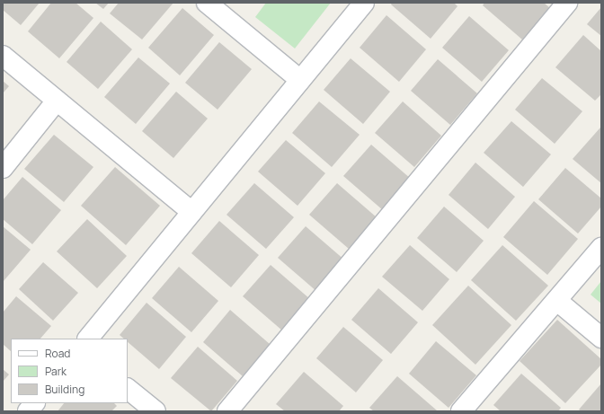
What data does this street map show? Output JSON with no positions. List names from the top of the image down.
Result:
{
  "legend": ["Road", "Park", "Building"]
}
